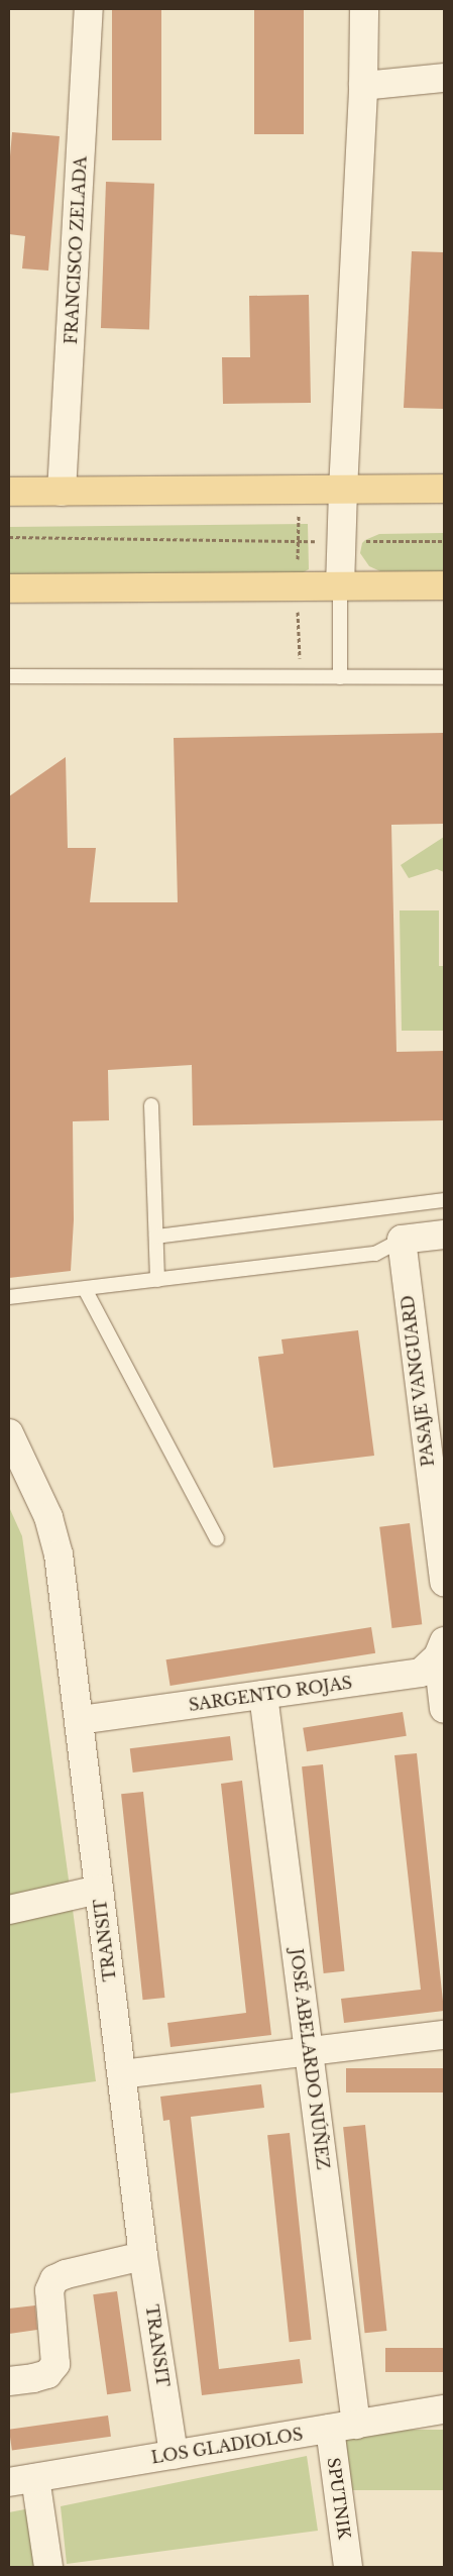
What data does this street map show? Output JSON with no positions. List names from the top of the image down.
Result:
{
  "streets": {
    "street": [
      "FRANCISCO ZELADA",
      "PASAJE VANGUARD",
      "SARGENTO ROJAS",
      "TRANSIT",
      "JOSÉ ABELARDO NÚÑEZ",
      "LOS GLADIOLOS",
      "SPUTNIK"
    ]
  },
  "crossings": [
    ["SARGENTO ROJAS", "TRANSIT"],
    ["SARGENTO ROJAS", "JOSÉ ABELARDO NÚÑEZ"],
    ["TRANSIT", "LOS GLADIOLOS"],
    ["JOSÉ ABELARDO NÚÑEZ", "LOS GLADIOLOS"],
    ["JOSÉ ABELARDO NÚÑEZ", "SPUTNIK"],
    ["LOS GLADIOLOS", "SPUTNIK"]
  ]
}
